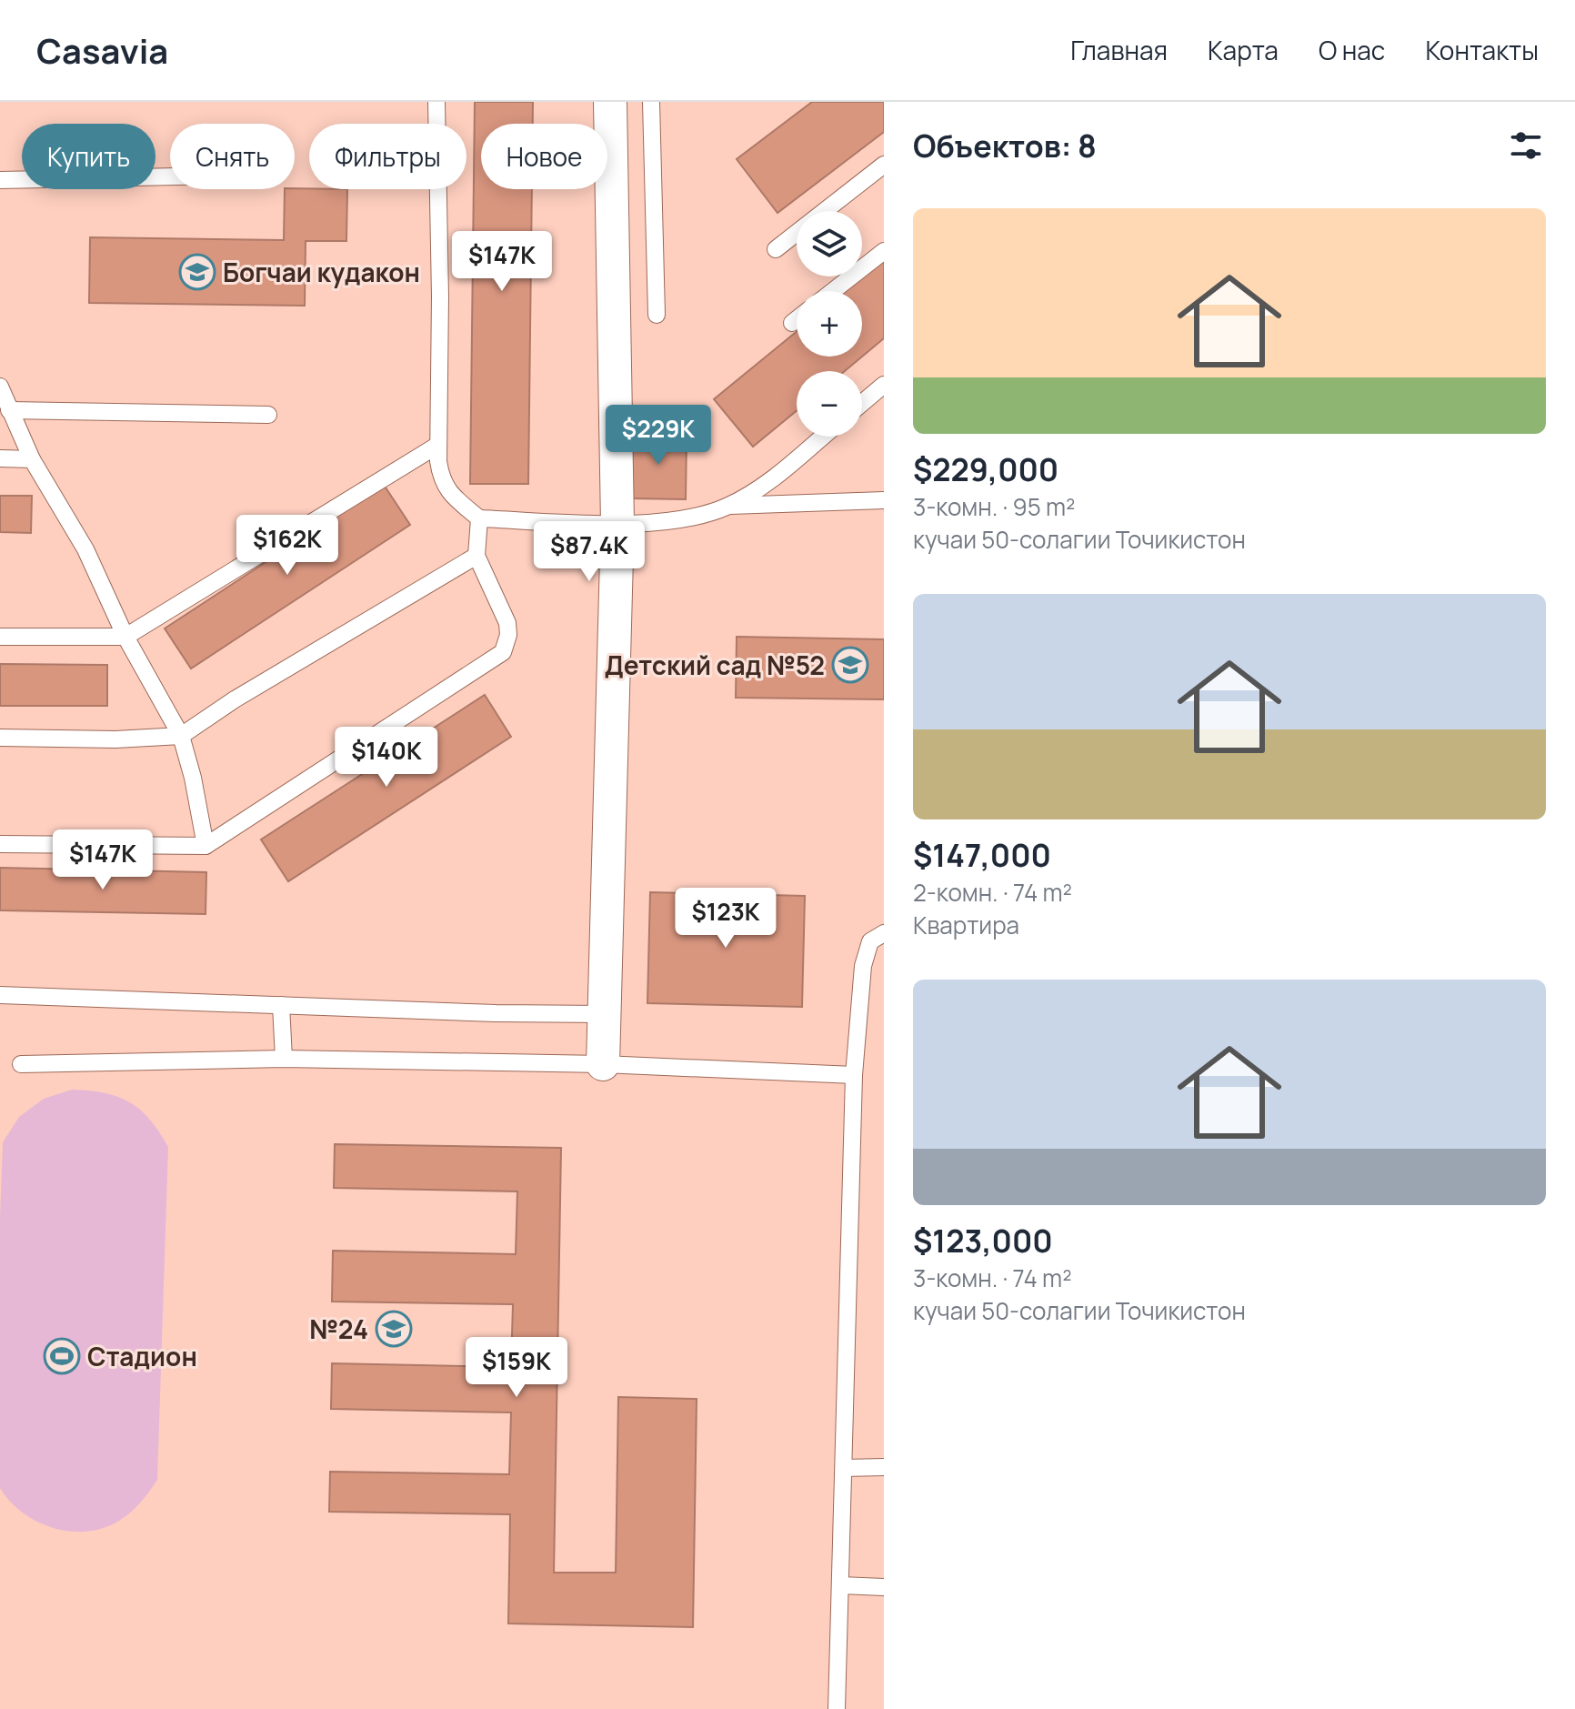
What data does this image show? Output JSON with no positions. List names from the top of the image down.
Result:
{
  "places": {
    "school or university": ["Богчаи кудакон", "Детский сад №52", "№24"],
    "sports": ["Стадион"]
  },
  "page": {
    "header": "Casavia",
    "nav": [
      "Главная",
      "Карта",
      "О нас",
      "Контакты"
    ],
    "heading": "Объектов: 8",
    "chip": [
      "Купить",
      "Снять",
      "Фильтры",
      "Новое"
    ],
    "list": [
      {
        "name": "$229,000",
        "note": "3-комн. · 95 m² · кучаи 50-солагии Точикистон"
      },
      {
        "name": "$147,000",
        "note": "2-комн. · 74 m² · Квартира"
      },
      {
        "name": "$123,000",
        "note": "3-комн. · 74 m² · кучаи 50-солагии Точикистон"
      }
    ],
    "map_buttons": ["+", "−"],
    "price": [
      "$147K",
      "$229K",
      "$162K",
      "$87.4K",
      "$140K",
      "$147K",
      "$123K",
      "$159K"
    ]
  }
}
